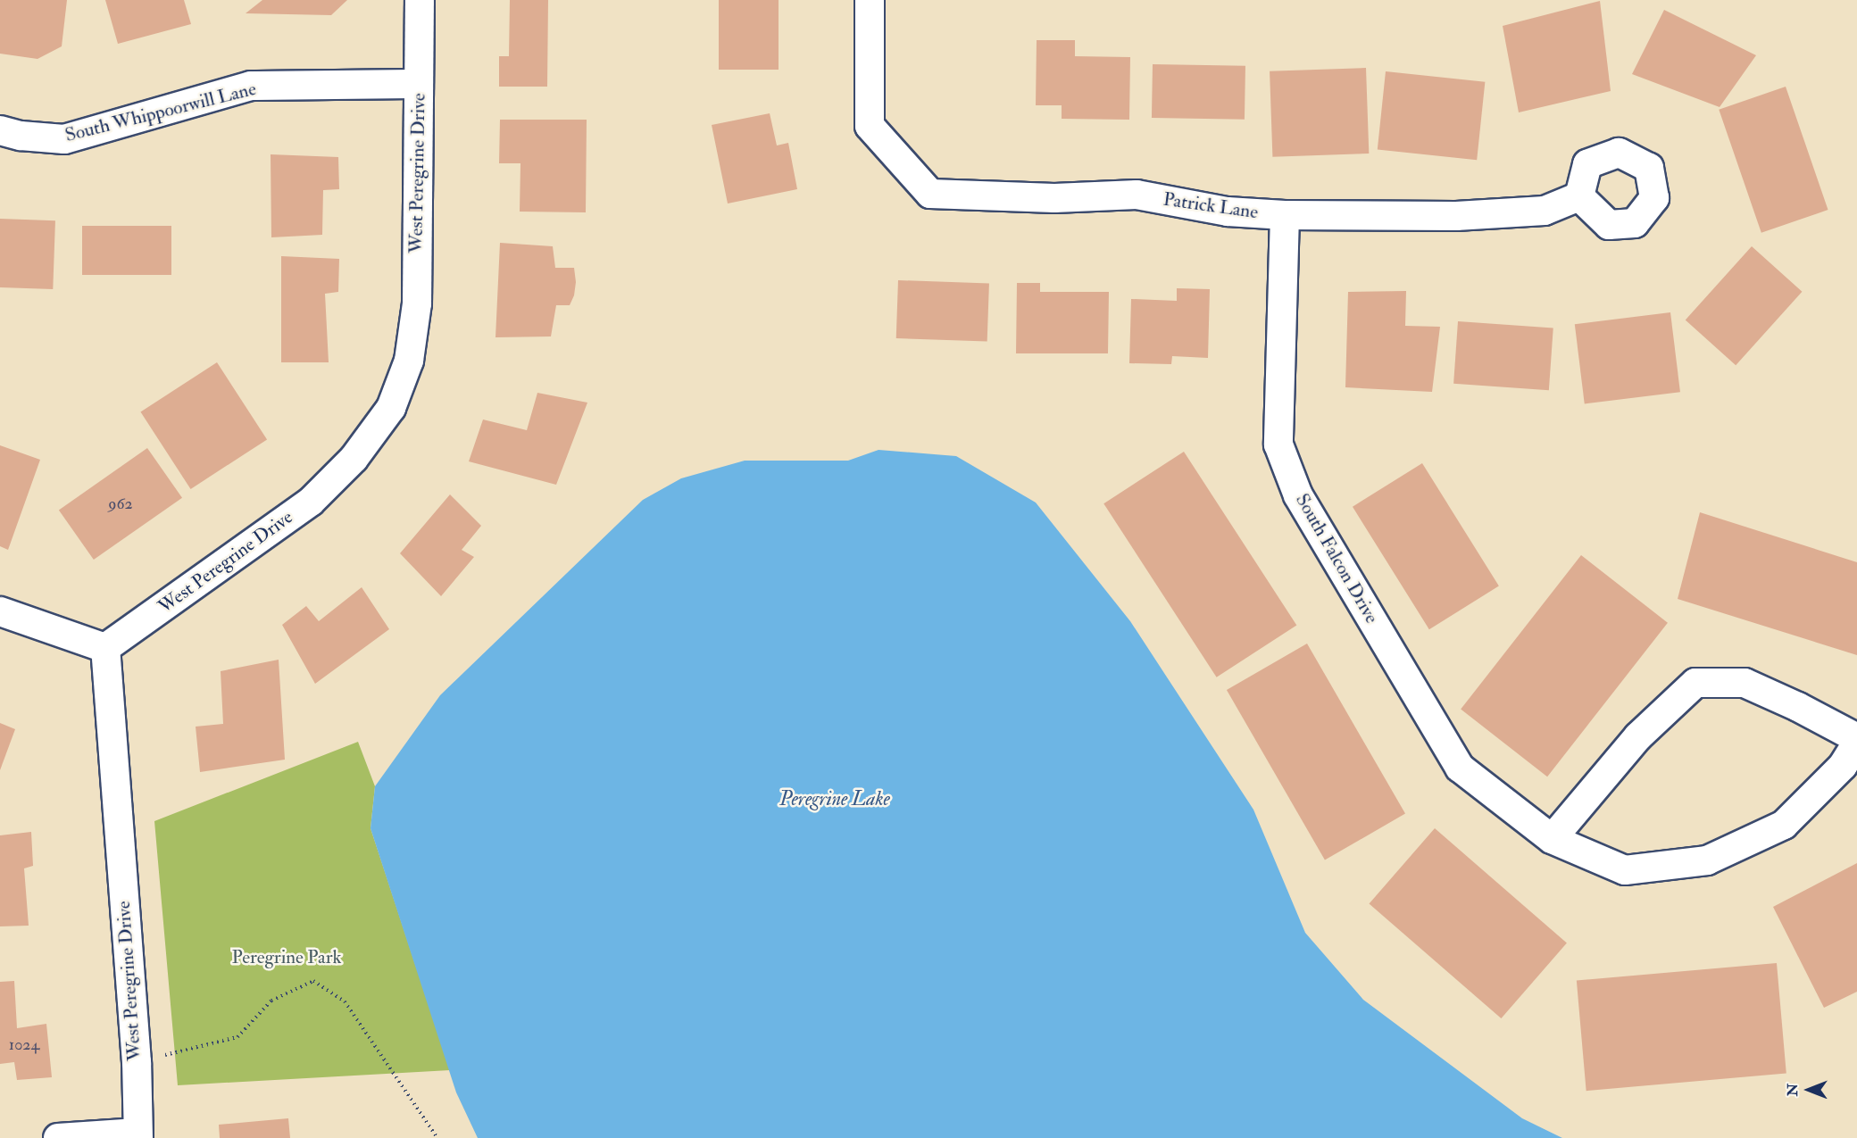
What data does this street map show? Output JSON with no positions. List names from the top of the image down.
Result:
{
  "streets": {
    "street": [
      "South Whippoorwill Lane",
      "West Peregrine Drive",
      "Patrick Lane",
      "South Falcon Drive"
    ]
  },
  "crossings": [
    ["South Whippoorwill Lane", "West Peregrine Drive"],
    ["Patrick Lane", "South Falcon Drive"]
  ],
  "water": ["Peregrine Lake"],
  "parks": ["Peregrine Park"],
  "house_numbers": ["962", "1024"],
  "north": "left"
}
